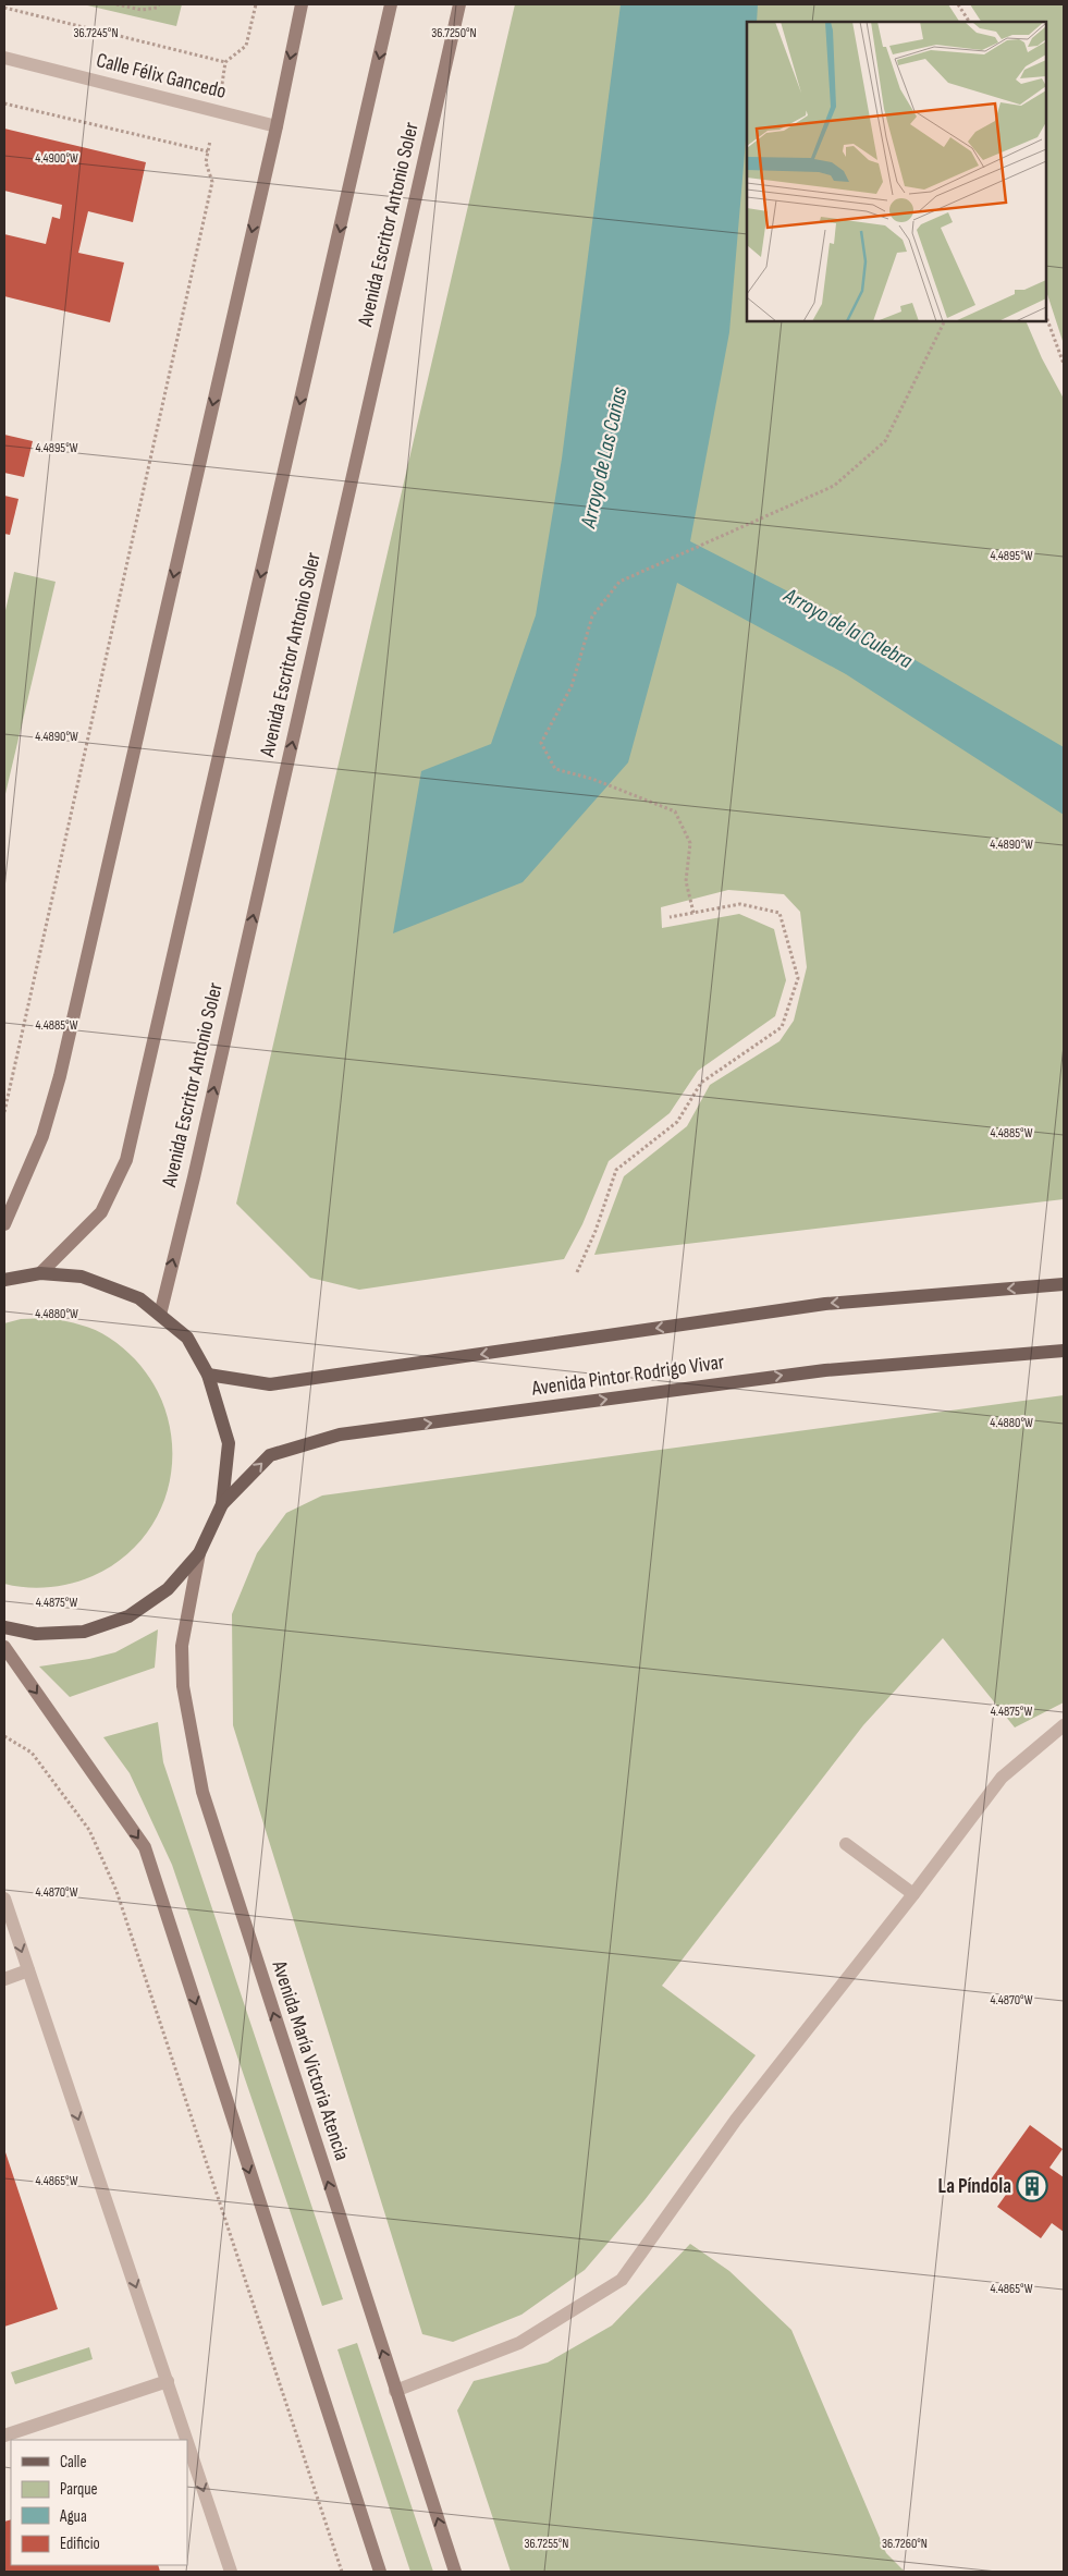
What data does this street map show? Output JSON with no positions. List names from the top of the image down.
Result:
{
  "streets": {
    "main road": ["Avenida Pintor Rodrigo Vivar"],
    "street": ["Calle Félix Gancedo", "Avenida Escritor Antonio Soler", "Avenida María Victoria Atencia"]
  },
  "water": ["Arroyo de Las Cañas", "Arroyo de la Culebra"],
  "places": {
    "building": ["La Píndola"]
  },
  "legend": [
    "Calle",
    "Parque",
    "Agua",
    "Edificio"
  ],
  "coordinates": [
    "36.7245°N",
    "36.7250°N",
    "4.4900°W",
    "4.4895°W",
    "4.4890°W",
    "4.4885°W",
    "4.4880°W",
    "4.4875°W",
    "4.4870°W",
    "4.4865°W",
    "36.7255°N",
    "36.7260°N"
  ]
}
